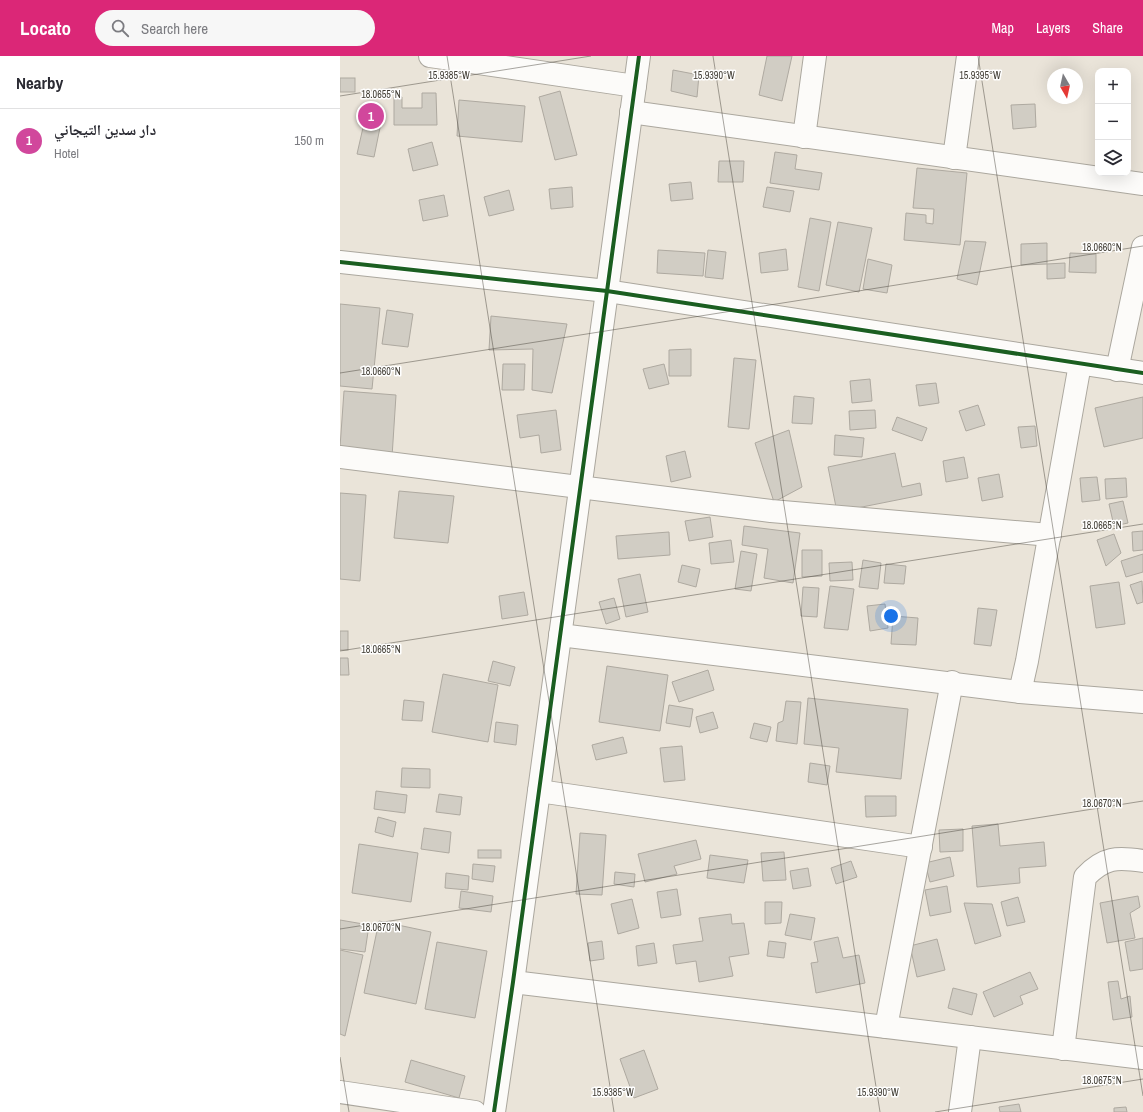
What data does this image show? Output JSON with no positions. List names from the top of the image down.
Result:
{
  "north": "bottom",
  "page": {
    "header": "Locato",
    "search": "Search here",
    "nav": ["Map", "Layers", "Share"],
    "heading": "Nearby",
    "map_buttons": ["+", "−"],
    "pins": "1",
    "list": [
      {
        "mark": "1",
        "name": "دار سدين التيجاني",
        "note": "Hotel",
        "value": "150 m"
      }
    ]
  },
  "coordinates": [
    "15.9395°W",
    "15.9385°W",
    "15.9390°W",
    "18.0655°N",
    "18.0660°N",
    "18.0665°N",
    "18.0670°N",
    "18.0675°N"
  ]
}
